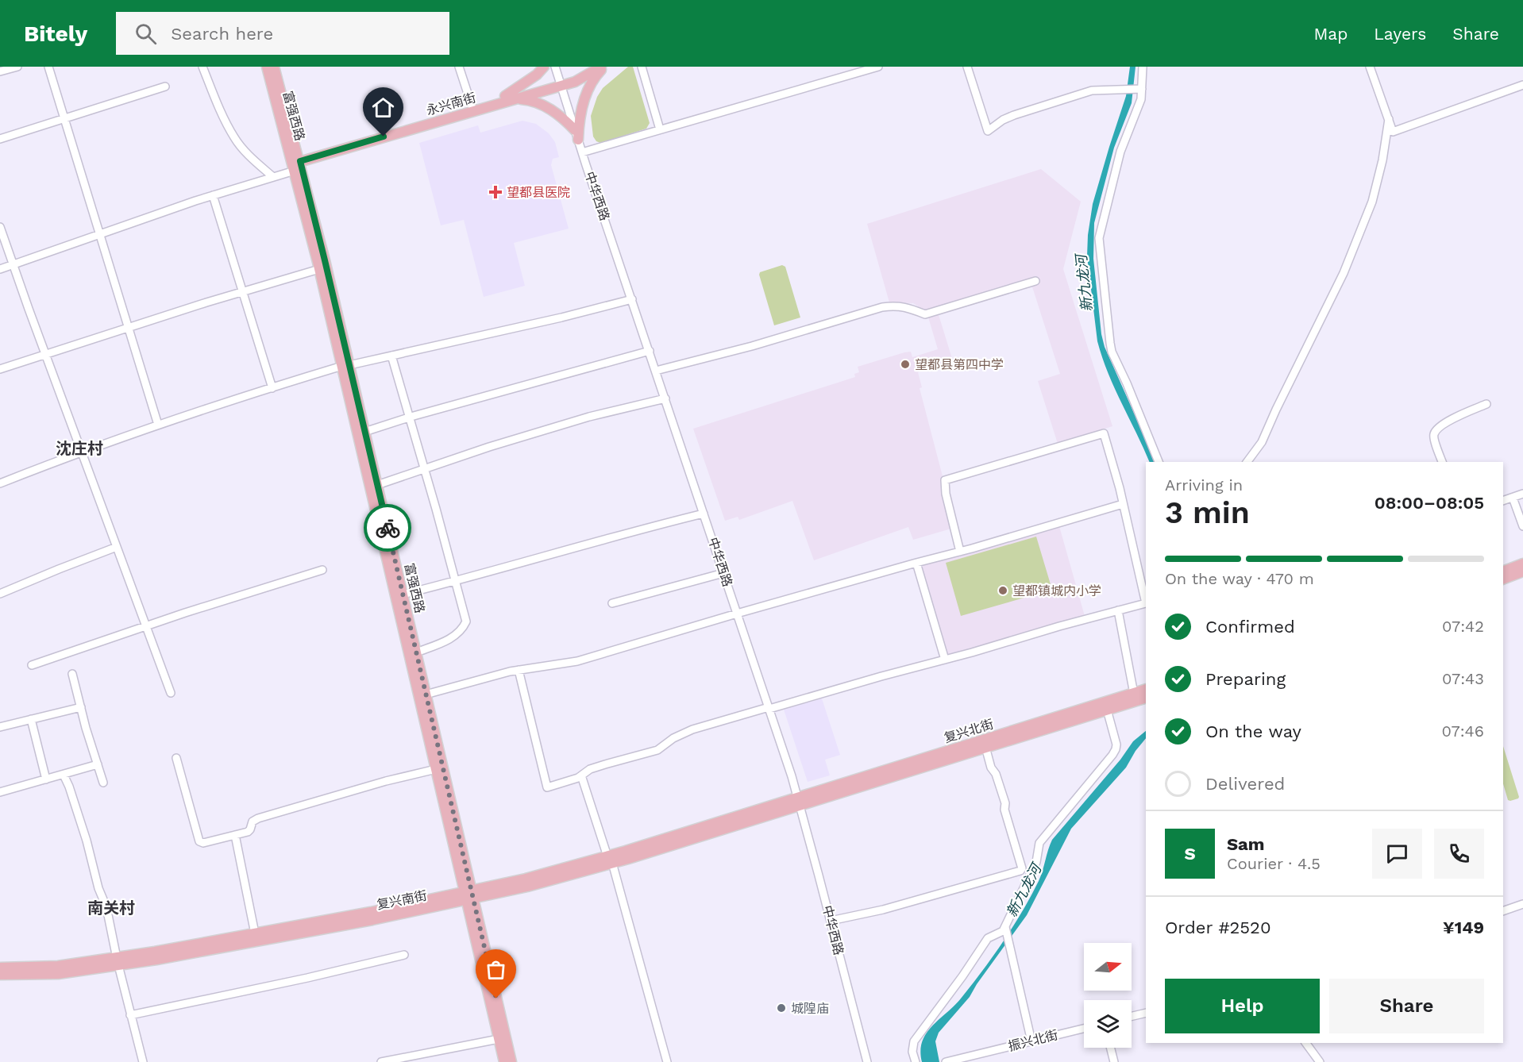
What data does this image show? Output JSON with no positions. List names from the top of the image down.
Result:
{
  "streets": {
    "main road": [
      "永兴南街",
      "富强西路",
      "复兴北街",
      "复兴南街"
    ],
    "street": ["中华西路", "振兴北街"]
  },
  "crossings": [
    ["永兴南街", "富强西路"],
    ["永兴南街", "中华西路"],
    ["富强西路", "复兴南街"],
    ["中华西路", "复兴北街"],
    ["中华西路", "复兴南街"],
    ["复兴北街", "复兴南街"]
  ],
  "districts": ["沈庄村", "南关村"],
  "water": ["新九龙河"],
  "places": {
    "health": ["望都县医院"],
    "other": ["望都县第四中学", "望都镇城内小学", "城隍庙"]
  },
  "north": "right",
  "page": {
    "header": "Bitely",
    "search": "Search here",
    "nav": ["Map", "Layers", "Share"],
    "heading": ["3 min", "Arriving in", "08:00–08:05"],
    "panel": [
      "Sam",
      "Courier · 4.5",
      "Order #2520",
      "¥149"
    ],
    "bar": "On the way · 470 m",
    "list": [
      ["Confirmed", "07:42"],
      ["Preparing", "07:43"],
      ["On the way", "07:46"],
      "Delivered"
    ],
    "round": "S",
    "buttons": ["Help", "Share"]
  }
}
